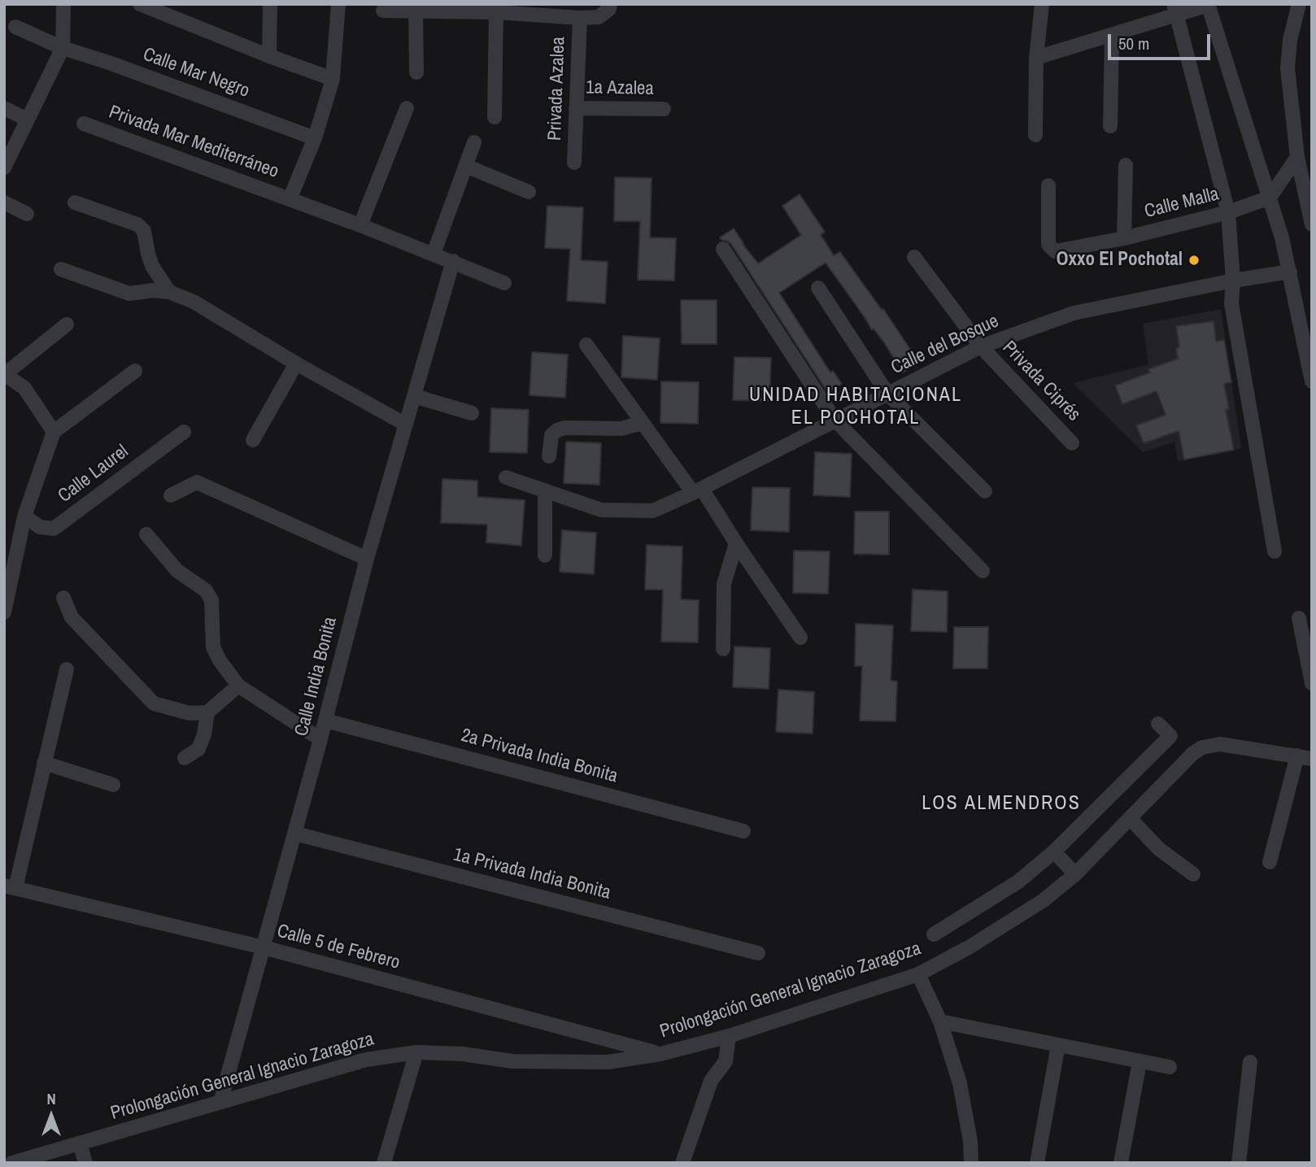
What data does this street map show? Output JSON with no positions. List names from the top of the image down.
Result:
{
  "streets": {
    "street": [
      "Calle Mar Negro",
      "Privada Azalea",
      "1a Azalea",
      "Privada Mar Mediterráneo",
      "Calle Malla",
      "Calle del Bosque",
      "Privada Ciprés",
      "Calle Laurel",
      "Calle India Bonita",
      "2a Privada India Bonita",
      "1a Privada India Bonita",
      "Calle 5 de Febrero",
      "Prolongación General Ignacio Zaragoza"
    ]
  },
  "crossings": [
    ["Privada Azalea", "1a Azalea"],
    ["Privada Mar Mediterráneo", "Calle India Bonita"],
    ["Calle del Bosque", "Privada Ciprés"],
    ["Calle India Bonita", "2a Privada India Bonita"],
    ["Calle India Bonita", "1a Privada India Bonita"],
    ["Calle India Bonita", "Calle 5 de Febrero"],
    ["Calle India Bonita", "Prolongación General Ignacio Zaragoza"],
    ["Calle 5 de Febrero", "Prolongación General Ignacio Zaragoza"]
  ],
  "districts": ["UNIDAD HABITACIONAL EL POCHOTAL", "LOS ALMENDROS"],
  "places": ["Oxxo El Pochotal"],
  "scale_bar": "50 m",
  "north": "top"
}
